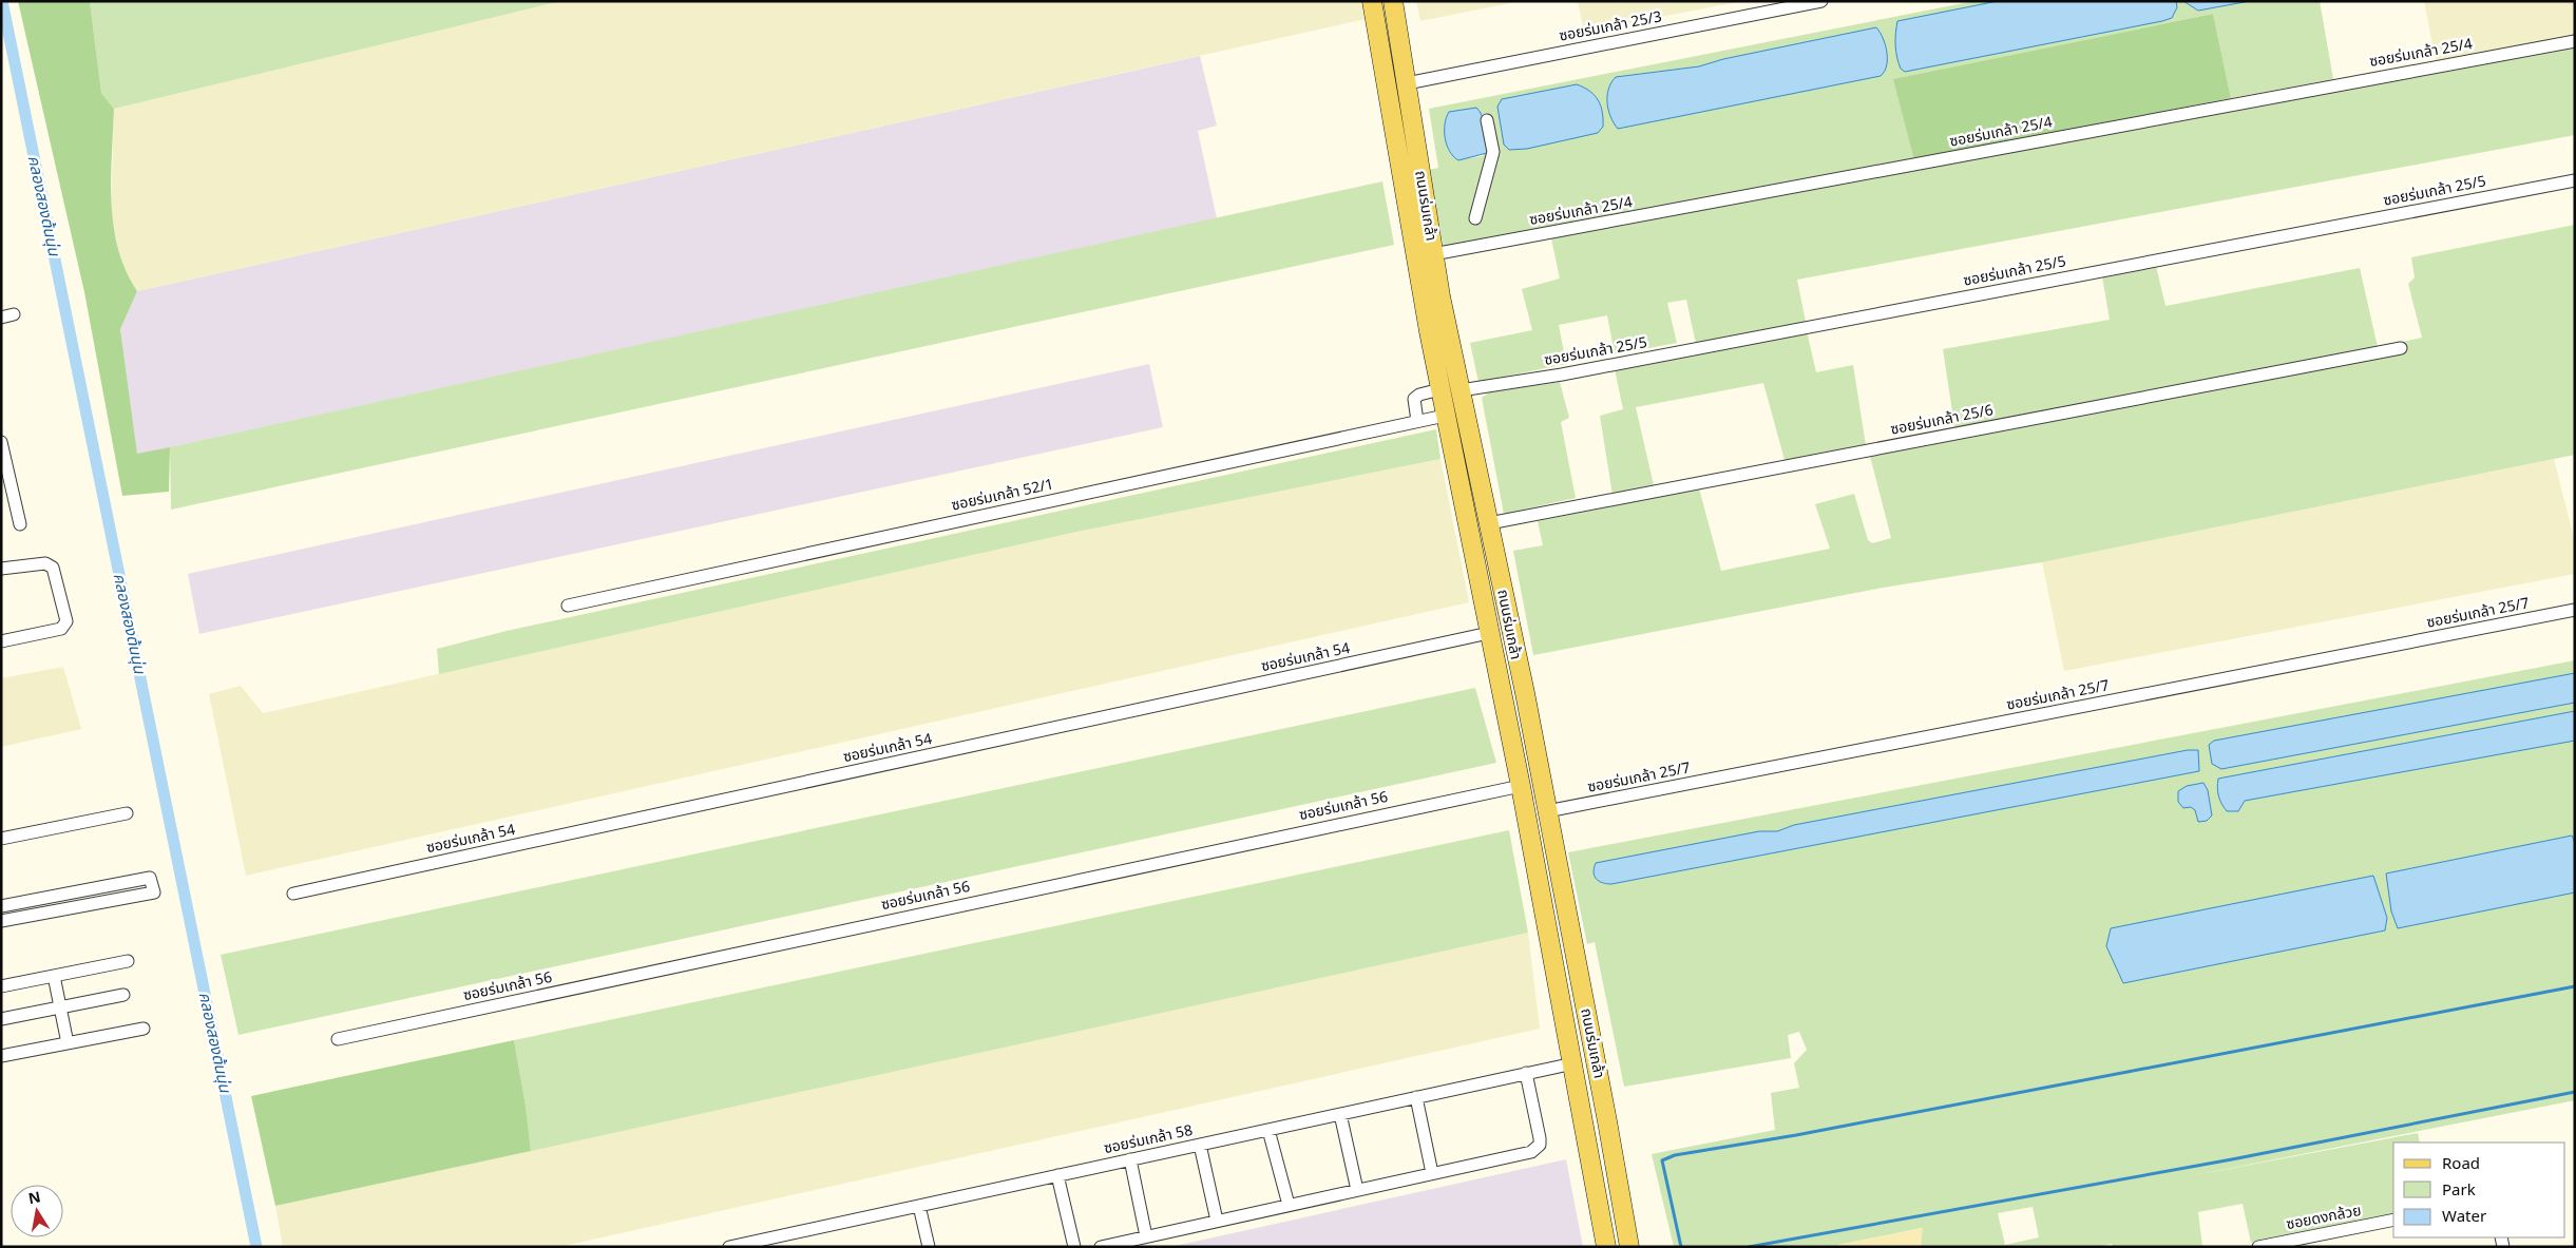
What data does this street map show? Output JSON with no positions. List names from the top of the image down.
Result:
{
  "streets": {
    "main road": ["ถนนร่มเกล้า"],
    "street": [
      "ซอยร่มเกล้า 25/3",
      "ซอยร่มเกล้า 25/4",
      "ซอยร่มเกล้า 25/5",
      "ซอยร่มเกล้า 25/6",
      "ซอยร่มเกล้า 52/1",
      "ซอยร่มเกล้า 25/7",
      "ซอยร่มเกล้า 54",
      "ซอยร่มเกล้า 56",
      "ซอยร่มเกล้า 58",
      "ซอยดงกล้วย"
    ]
  },
  "crossings": [
    ["ซอยร่มเกล้า 25/3", "ถนนร่มเกล้า"],
    ["ซอยร่มเกล้า 25/4", "ถนนร่มเกล้า"],
    ["ซอยร่มเกล้า 25/5", "ถนนร่มเกล้า"],
    ["ถนนร่มเกล้า", "ซอยร่มเกล้า 25/6"],
    ["ถนนร่มเกล้า", "ซอยร่มเกล้า 52/1"],
    ["ถนนร่มเกล้า", "ซอยร่มเกล้า 25/7"],
    ["ถนนร่มเกล้า", "ซอยร่มเกล้า 54"],
    ["ถนนร่มเกล้า", "ซอยร่มเกล้า 56"],
    ["ถนนร่มเกล้า", "ซอยร่มเกล้า 58"]
  ],
  "water": ["คลองสองต้นนุ่น"],
  "legend": ["Road", "Park", "Water"],
  "north": "top"
}
